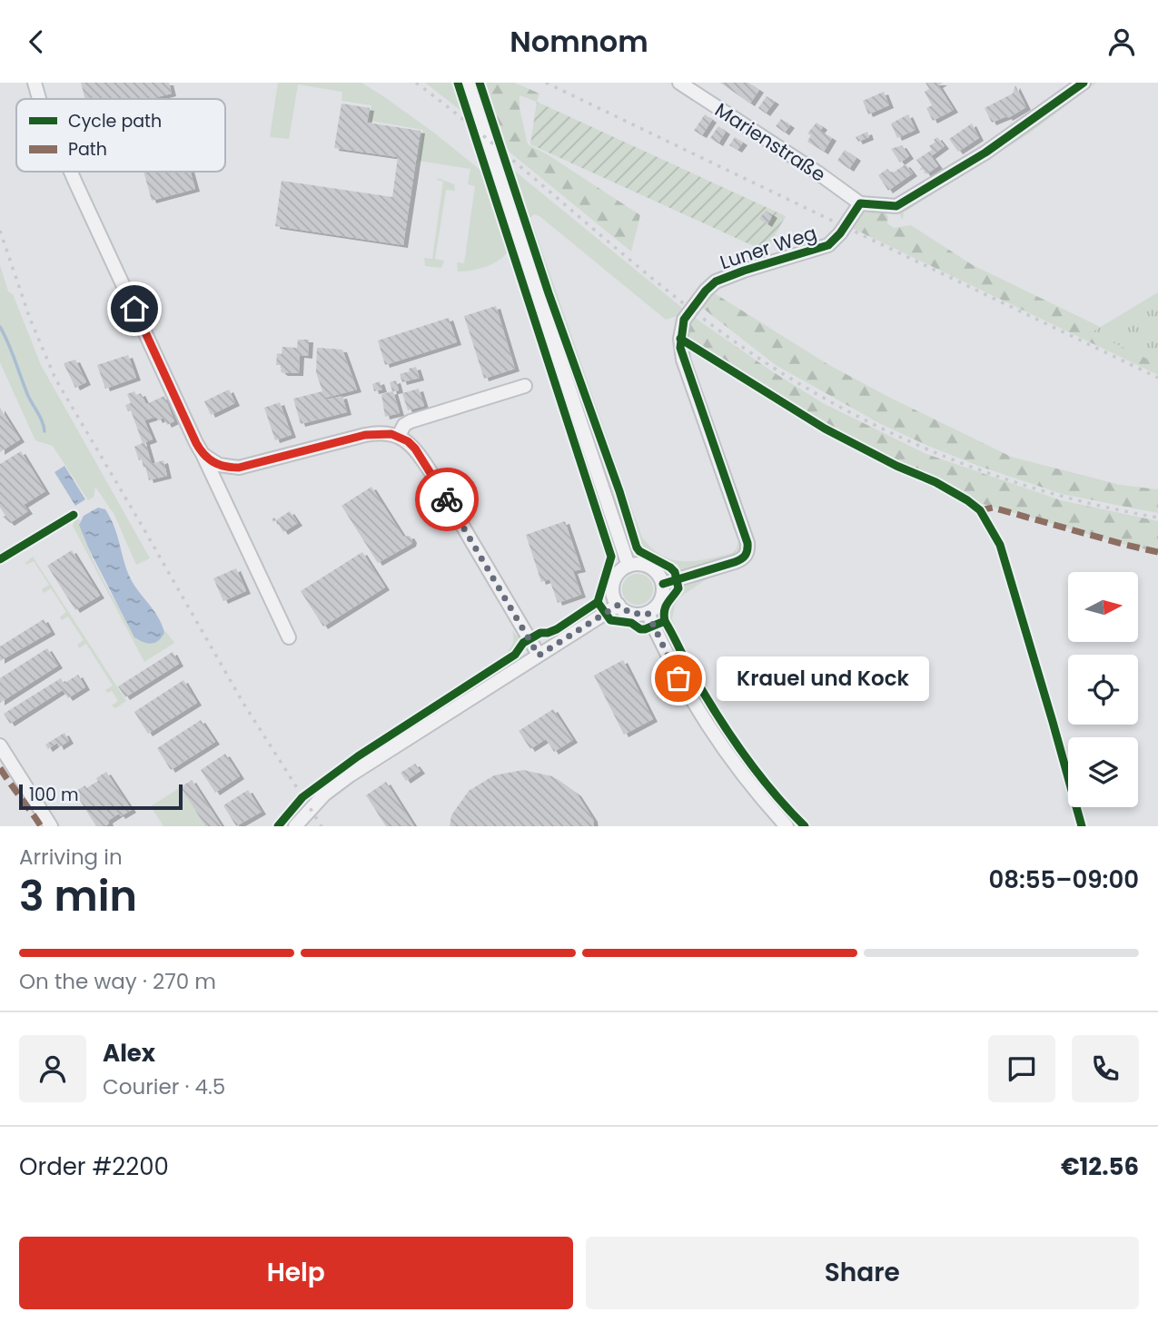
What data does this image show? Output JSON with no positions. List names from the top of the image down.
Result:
{
  "streets": {
    "street": ["Marienstraße", "Luner Weg"]
  },
  "crossings": [
    ["Marienstraße", "Luner Weg"]
  ],
  "places": ["Krauel und Kock"],
  "legend": ["Cycle path", "Path"],
  "scale_bar": "100 m",
  "north": "right",
  "page": {
    "header": "Nomnom",
    "bubble": "Krauel und Kock",
    "scale": "100 m",
    "heading": ["3 min", "Arriving in", "08:55–09:00"],
    "panel": [
      "Alex",
      "Courier · 4.5",
      "Order #2200",
      "€12.56"
    ],
    "bar": "On the way · 270 m",
    "buttons": ["Help", "Share"]
  }
}
